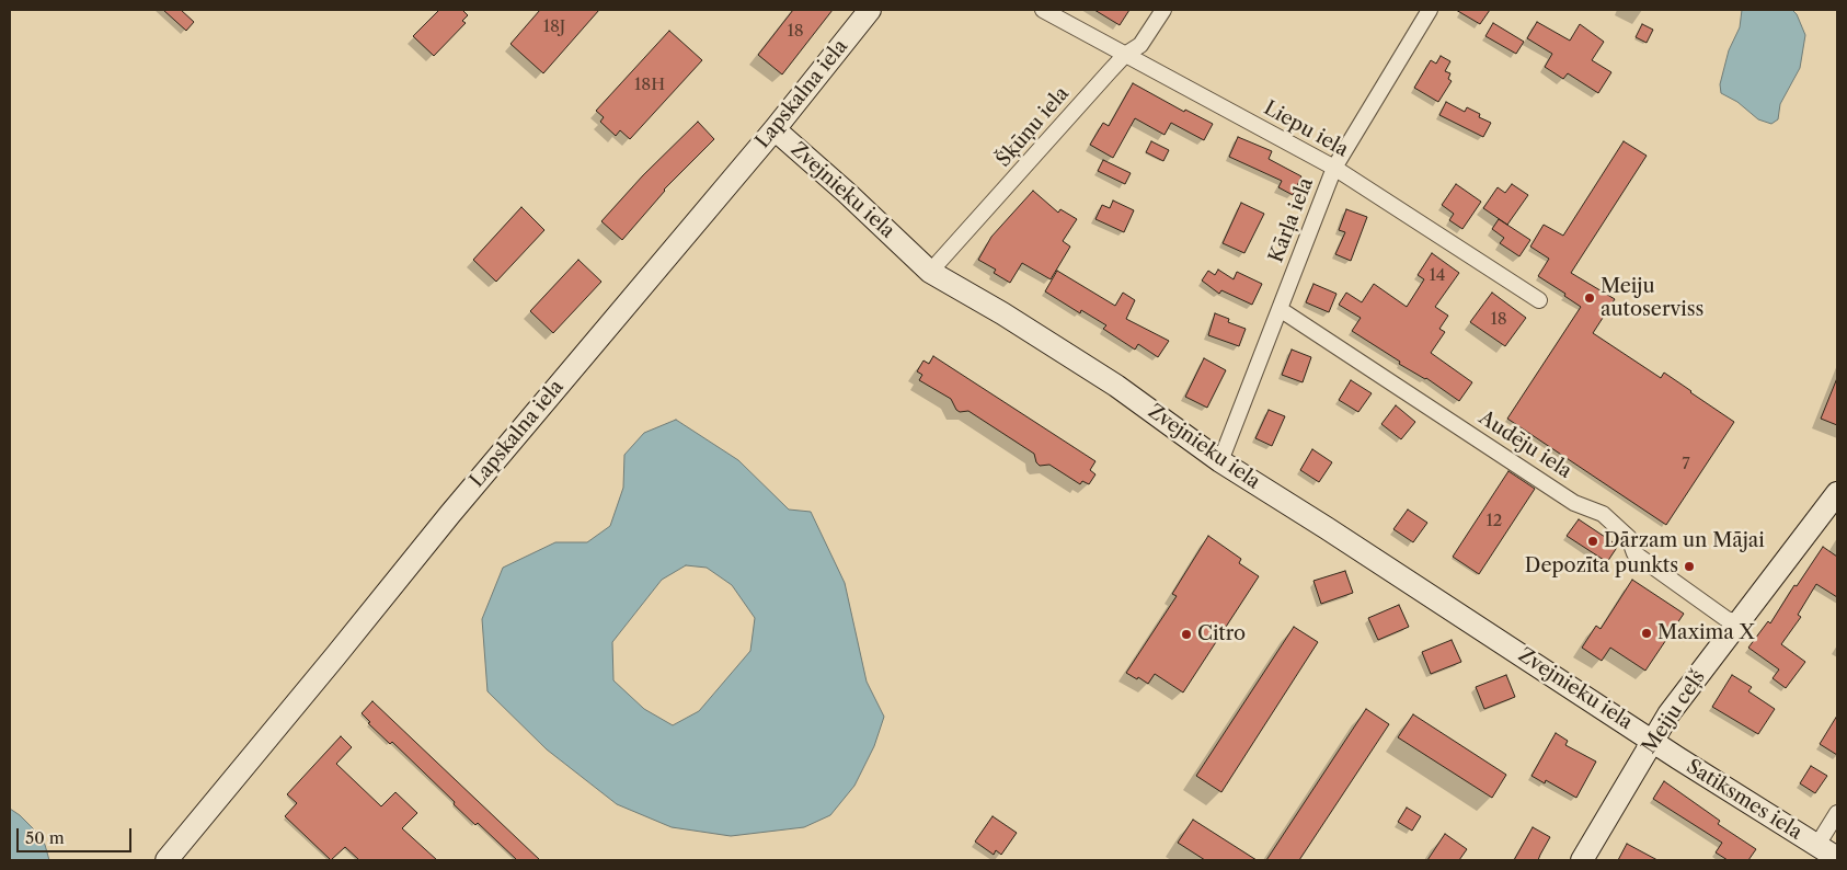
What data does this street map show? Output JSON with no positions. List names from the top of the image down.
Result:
{
  "streets": {
    "street": [
      "Lapskalna iela",
      "Šķūņu iela",
      "Liepu iela",
      "Zvejnieku iela",
      "Kārļa iela",
      "Audēju iela",
      "Meiju ceļš",
      "Satiksmes iela"
    ]
  },
  "crossings": [
    ["Lapskalna iela", "Zvejnieku iela"],
    ["Šķūņu iela", "Liepu iela"],
    ["Šķūņu iela", "Zvejnieku iela"],
    ["Liepu iela", "Kārļa iela"],
    ["Zvejnieku iela", "Kārļa iela"],
    ["Zvejnieku iela", "Meiju ceļš"],
    ["Zvejnieku iela", "Satiksmes iela"],
    ["Kārļa iela", "Audēju iela"],
    ["Audēju iela", "Meiju ceļš"],
    ["Meiju ceļš", "Satiksmes iela"]
  ],
  "places": [
    "Meiju autoserviss",
    "Dārzam un Mājai",
    "Depozīta punkts",
    "Maxima X",
    "Citro"
  ],
  "house_numbers": [
    "18J",
    "18",
    "18H",
    "14",
    "18",
    "7",
    "12"
  ],
  "scale_bar": "50 m"
}
